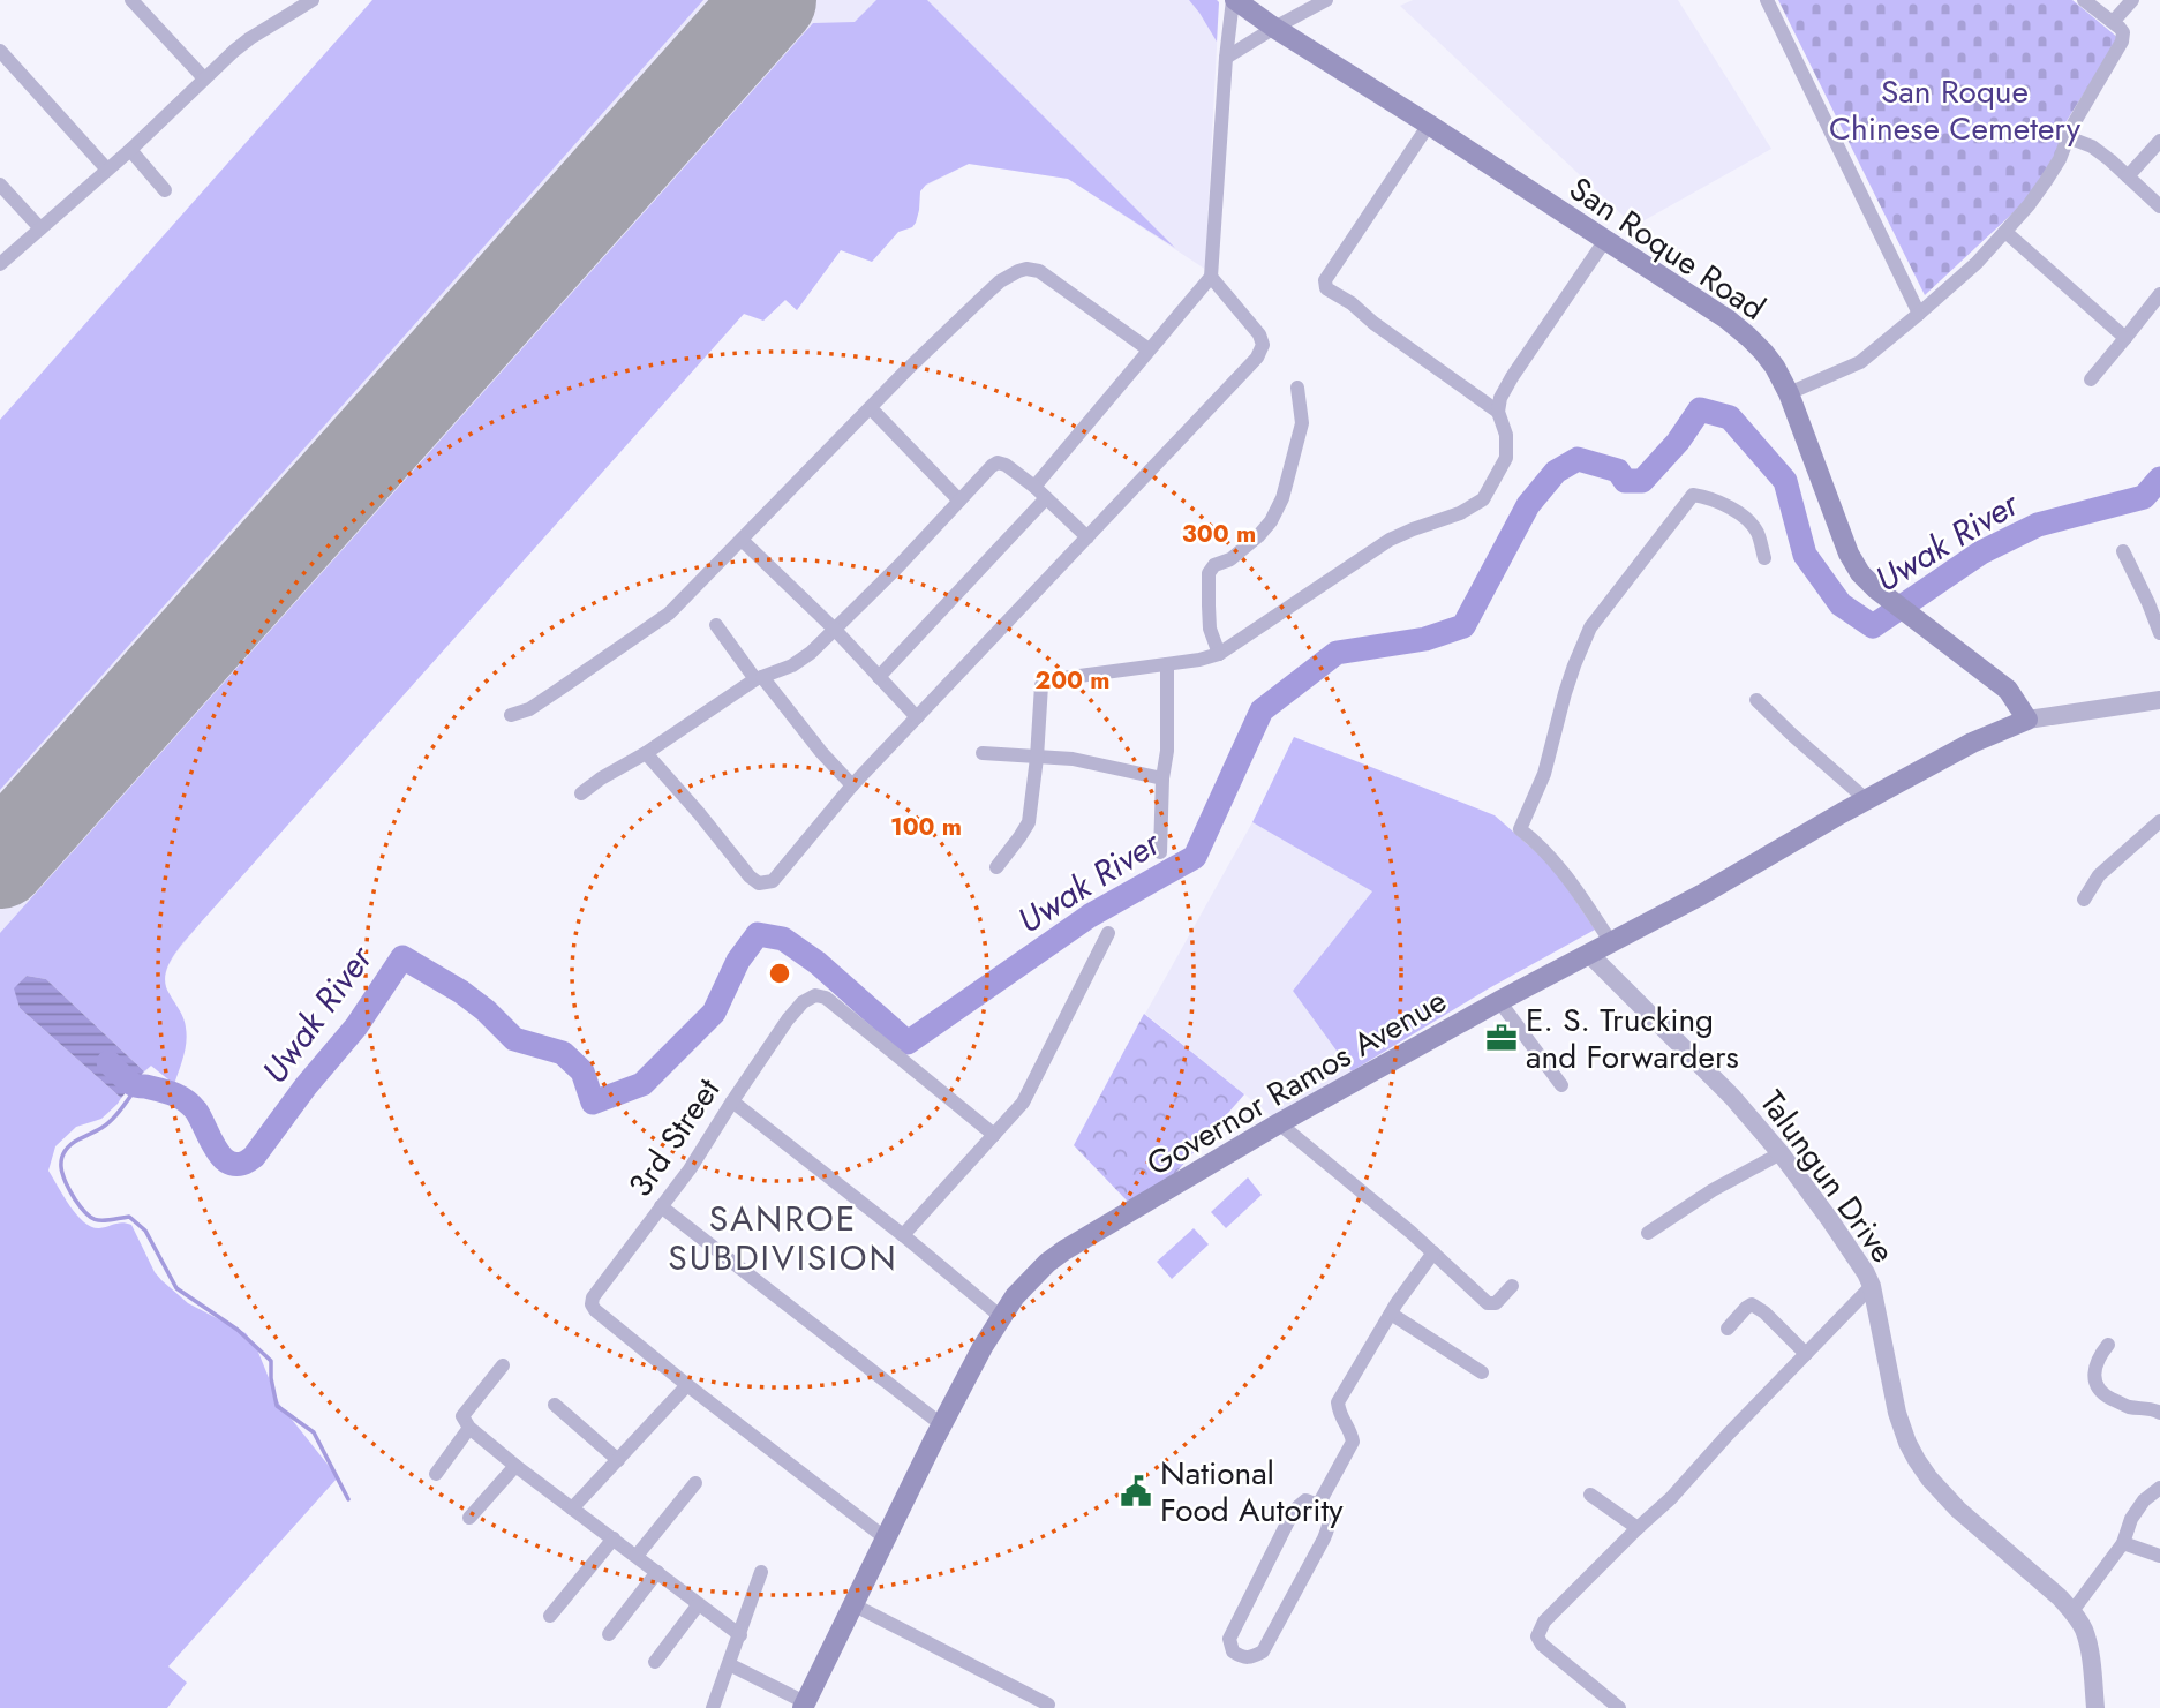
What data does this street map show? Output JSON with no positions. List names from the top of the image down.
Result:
{
  "streets": {
    "main road": ["San Roque Road", "Governor Ramos Avenue"],
    "street": ["3rd Street", "Talungun Drive"]
  },
  "crossings": [
    ["San Roque Road", "Governor Ramos Avenue"],
    ["Governor Ramos Avenue", "Talungun Drive"]
  ],
  "districts": ["SANROE SUBDIVISION"],
  "water": ["Uwak River"],
  "parks": ["San Roque Chinese Cemetery"],
  "places": {
    "office": ["E. S. Trucking and Forwarders"],
    "public building": ["National Food Autority"]
  },
  "rings": ["300 m", "200 m", "100 m"]
}
